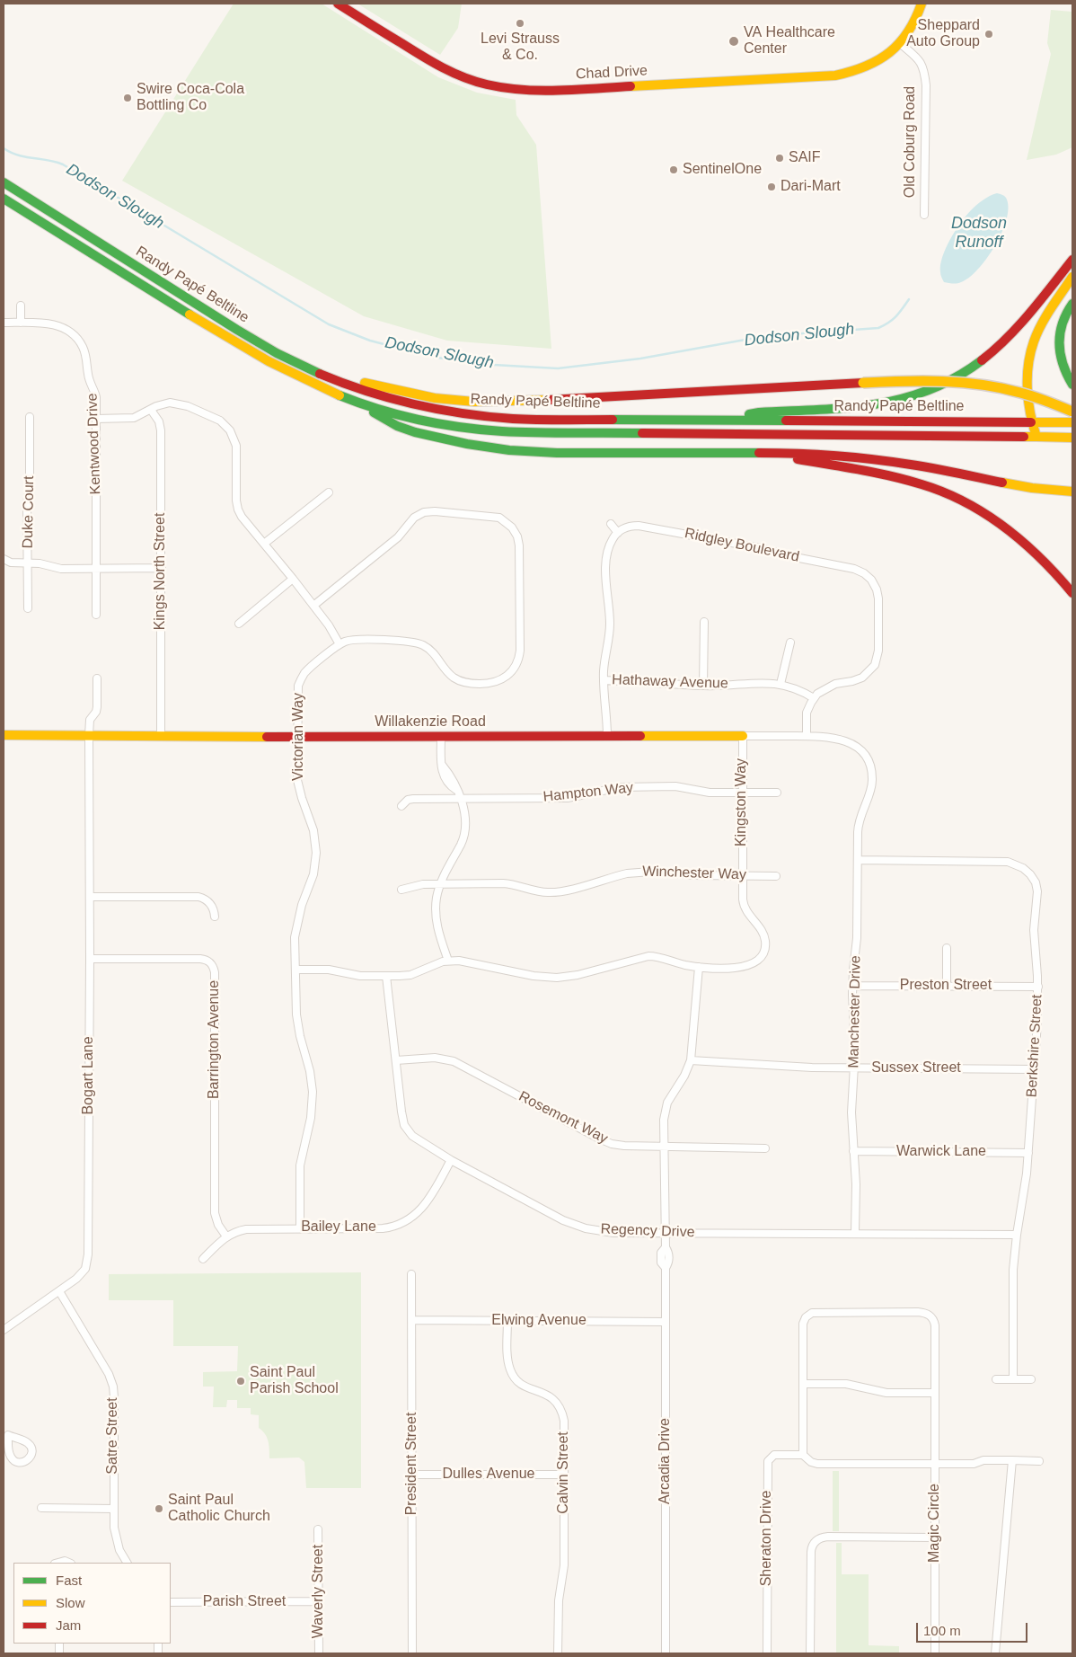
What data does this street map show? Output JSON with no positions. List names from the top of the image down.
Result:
{
  "streets": {
    "main road": ["Chad Drive", "Randy Papé Beltline", "Willakenzie Road"],
    "street": [
      "Old Coburg Road",
      "Kentwood Drive",
      "Duke Court",
      "Ridgley Boulevard",
      "Kings North Street",
      "Hathaway Avenue",
      "Victorian Way",
      "Hampton Way",
      "Kingston Way",
      "Winchester Way",
      "Preston Street",
      "Manchester Drive",
      "Barrington Avenue",
      "Berkshire Street",
      "Sussex Street",
      "Bogart Lane",
      "Rosemont Way",
      "Warwick Lane",
      "Bailey Lane",
      "Regency Drive",
      "Elwing Avenue",
      "Satre Street",
      "Arcadia Drive",
      "President Street",
      "Calvin Street",
      "Dulles Avenue",
      "Magic Circle",
      "Sheraton Drive",
      "Waverly Street",
      "Parish Street"
    ]
  },
  "crossings": [
    ["Chad Drive", "Old Coburg Road"],
    ["Ridgley Boulevard", "Hathaway Avenue"],
    ["Kings North Street", "Willakenzie Road"],
    ["Willakenzie Road", "Victorian Way"],
    ["Willakenzie Road", "Kingston Way"],
    ["Willakenzie Road", "Manchester Drive"],
    ["Willakenzie Road", "Bogart Lane"],
    ["Victorian Way", "Bailey Lane"],
    ["Hampton Way", "Kingston Way"],
    ["Kingston Way", "Winchester Way"],
    ["Preston Street", "Manchester Drive"],
    ["Preston Street", "Berkshire Street"],
    ["Manchester Drive", "Berkshire Street"],
    ["Manchester Drive", "Sussex Street"],
    ["Manchester Drive", "Warwick Lane"],
    ["Manchester Drive", "Regency Drive"],
    ["Barrington Avenue", "Bogart Lane"],
    ["Barrington Avenue", "Bailey Lane"],
    ["Berkshire Street", "Sussex Street"],
    ["Berkshire Street", "Warwick Lane"],
    ["Berkshire Street", "Regency Drive"],
    ["Sussex Street", "Arcadia Drive"],
    ["Bogart Lane", "Satre Street"],
    ["Rosemont Way", "Regency Drive"],
    ["Rosemont Way", "Arcadia Drive"],
    ["Bailey Lane", "Regency Drive"],
    ["Regency Drive", "Arcadia Drive"],
    ["Elwing Avenue", "Arcadia Drive"],
    ["Elwing Avenue", "President Street"],
    ["Elwing Avenue", "Calvin Street"],
    ["President Street", "Dulles Avenue"],
    ["Calvin Street", "Dulles Avenue"],
    ["Waverly Street", "Parish Street"]
  ],
  "water": ["Dodson Slough", "Dodson Runoff"],
  "places": [
    "Levi Strauss & Co.",
    "Sheppard Auto Group",
    "VA Healthcare Center",
    "Swire Coca-Cola Bottling Co",
    "SAIF",
    "SentinelOne",
    "Dari-Mart",
    "Saint Paul Parish School",
    "Saint Paul Catholic Church"
  ],
  "legend": ["Fast", "Slow", "Jam"],
  "scale_bar": "100 m"
}
